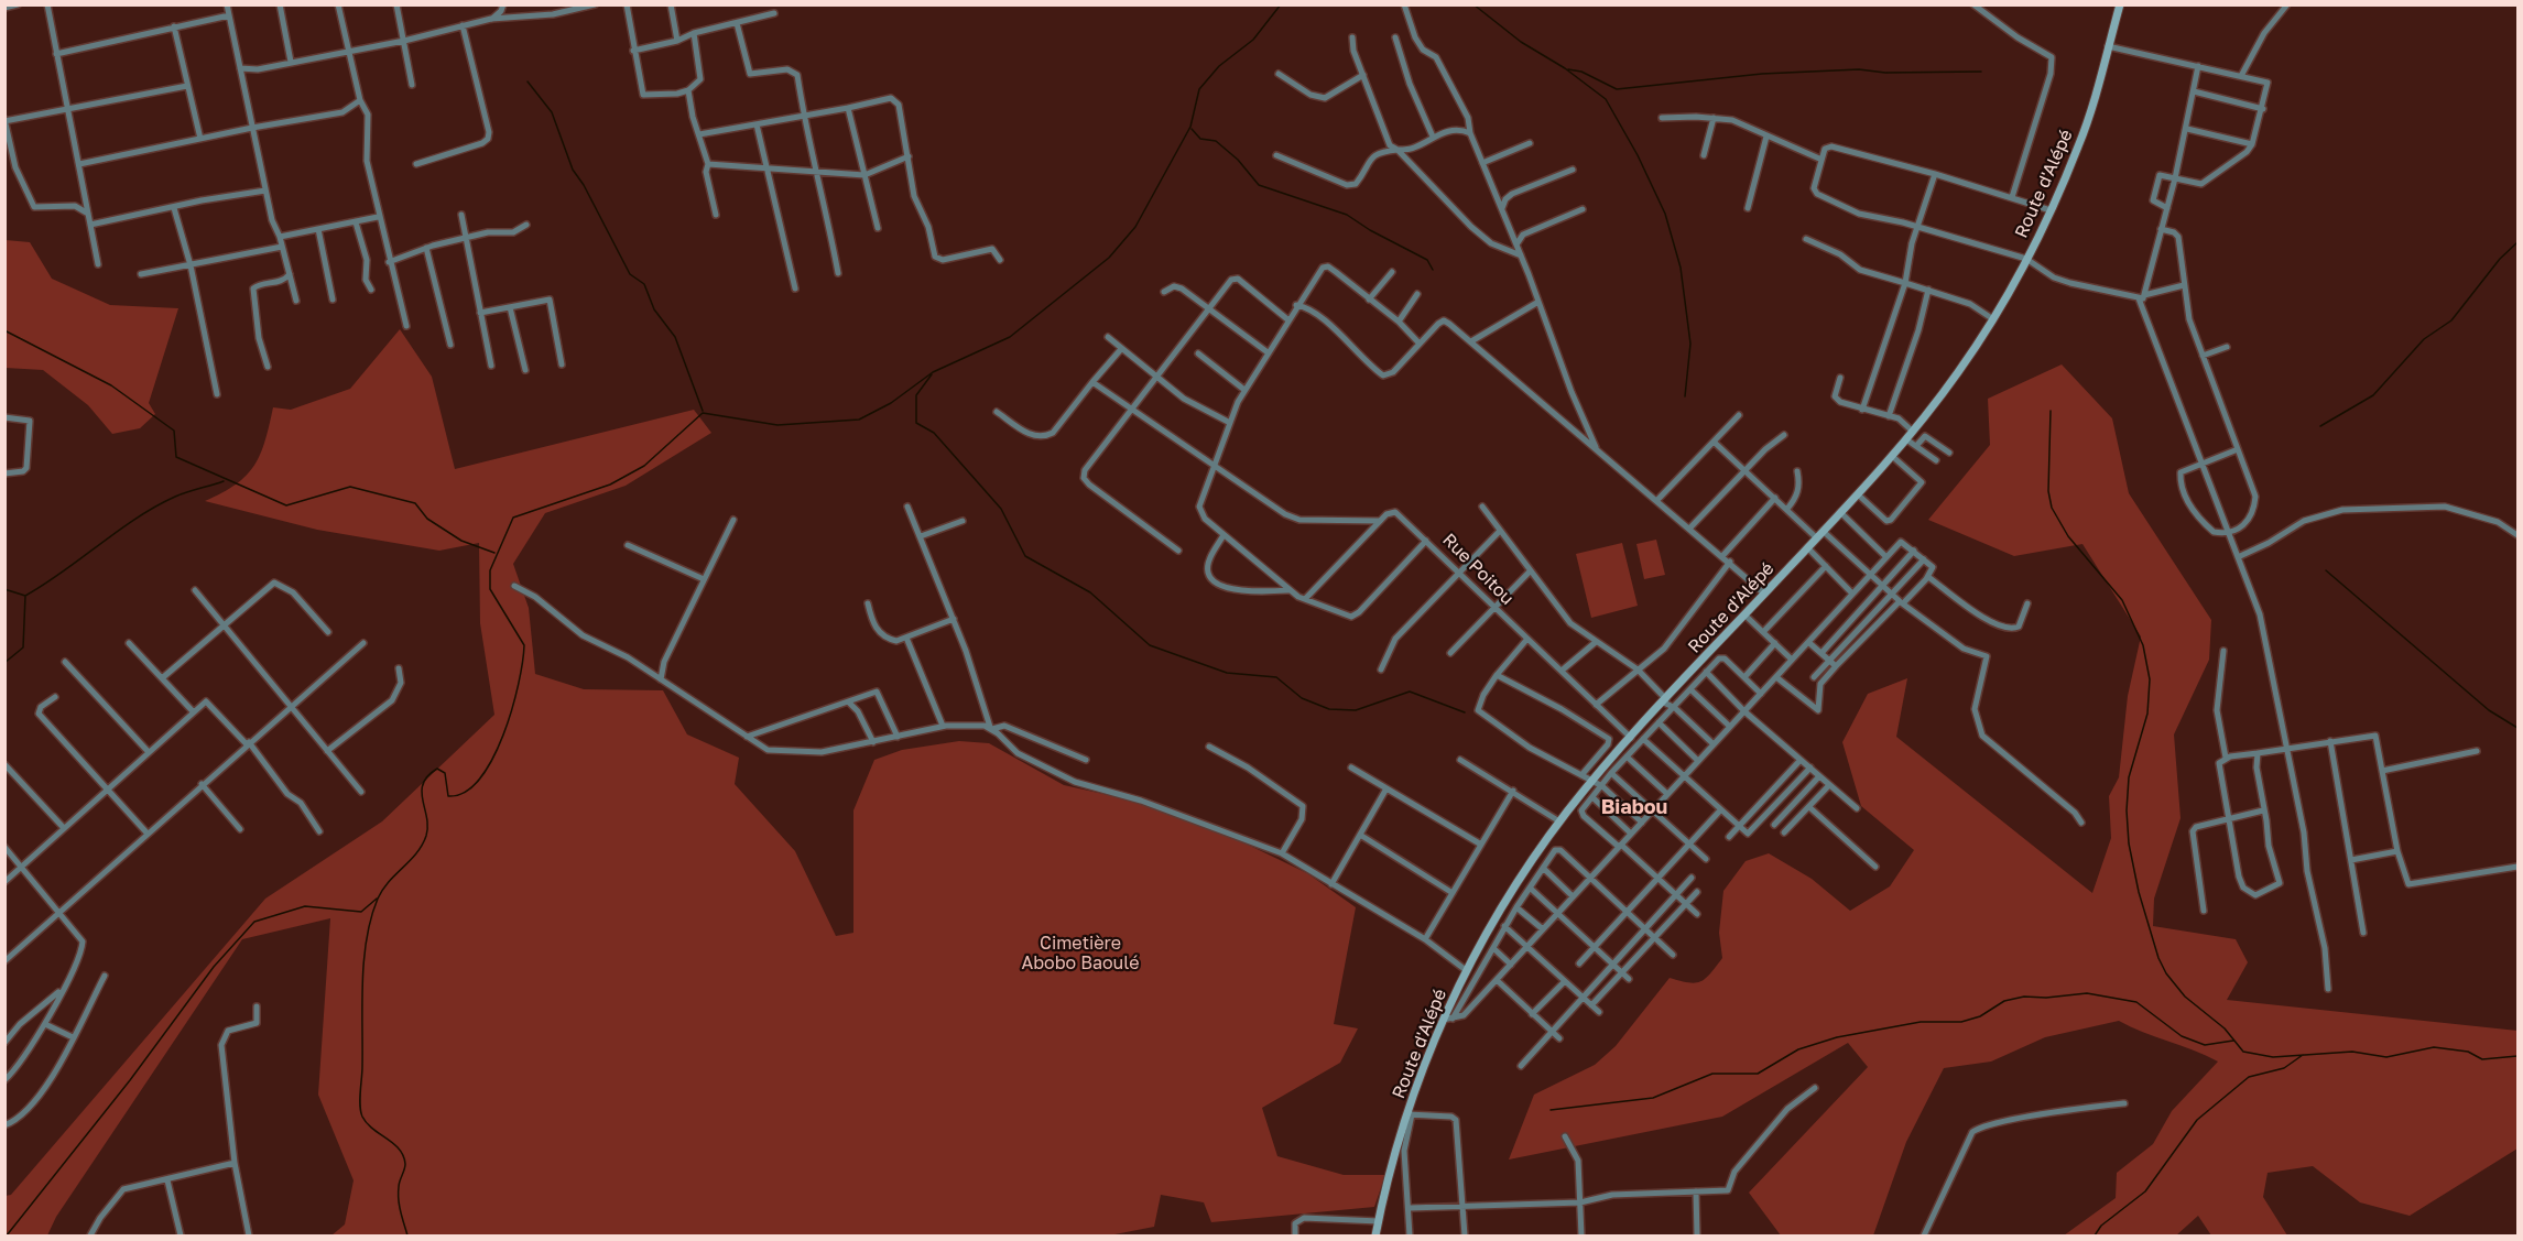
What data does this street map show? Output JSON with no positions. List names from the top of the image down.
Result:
{
  "streets": {
    "main road": ["Route d'Alépé"],
    "street": ["Rue Poitou"]
  },
  "crossings": [
    ["Route d'Alépé", "Rue Poitou"]
  ],
  "districts": ["Biabou"],
  "parks": ["Cimetière Abobo Baoulé"]
}
